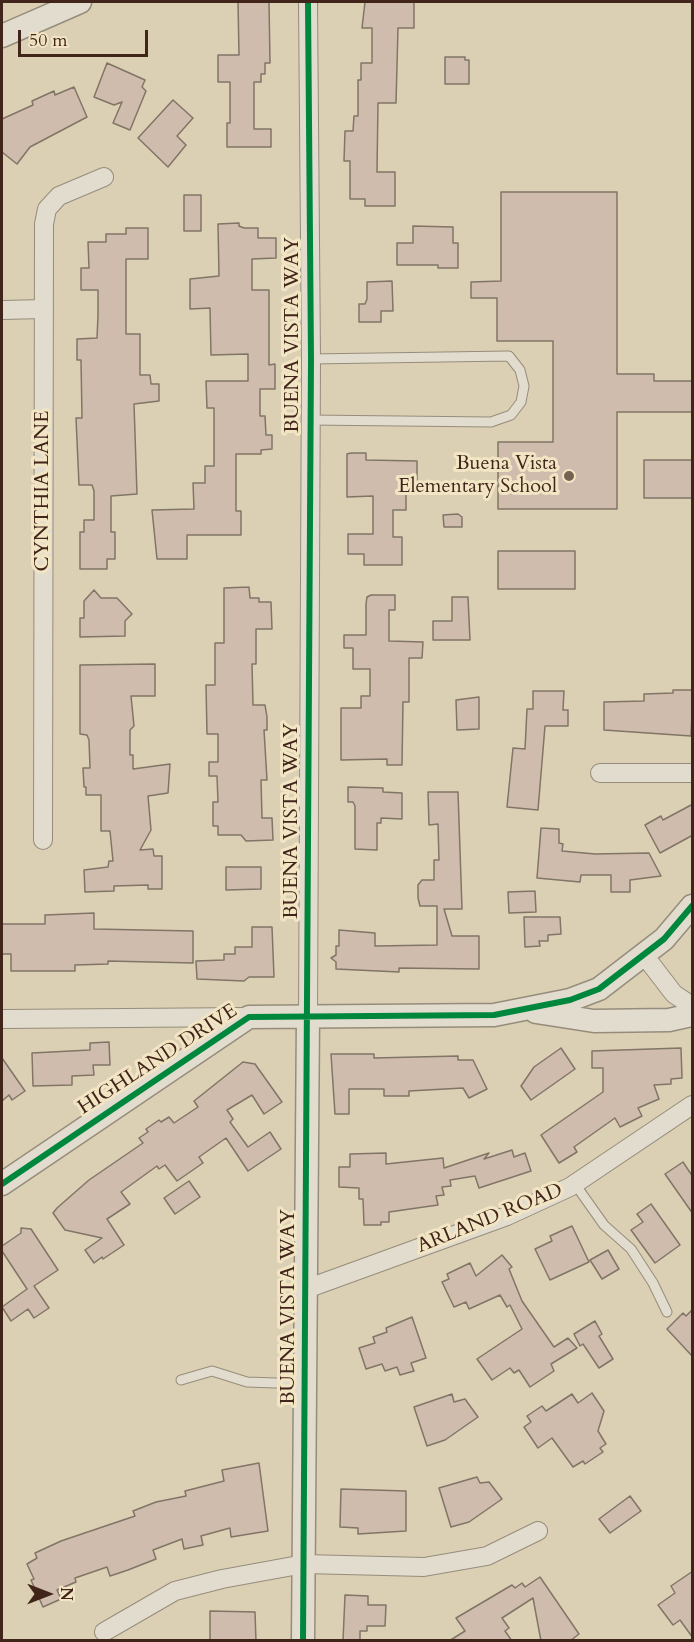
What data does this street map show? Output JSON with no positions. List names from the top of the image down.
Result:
{
  "streets": {
    "street": [
      "BUENA VISTA WAY",
      "CYNTHIA LANE",
      "HIGHLAND DRIVE",
      "ARLAND ROAD"
    ]
  },
  "crossings": [
    ["BUENA VISTA WAY", "HIGHLAND DRIVE"],
    ["BUENA VISTA WAY", "ARLAND ROAD"]
  ],
  "places": ["Buena Vista Elementary School"],
  "scale_bar": "50 m",
  "north": "right"
}
